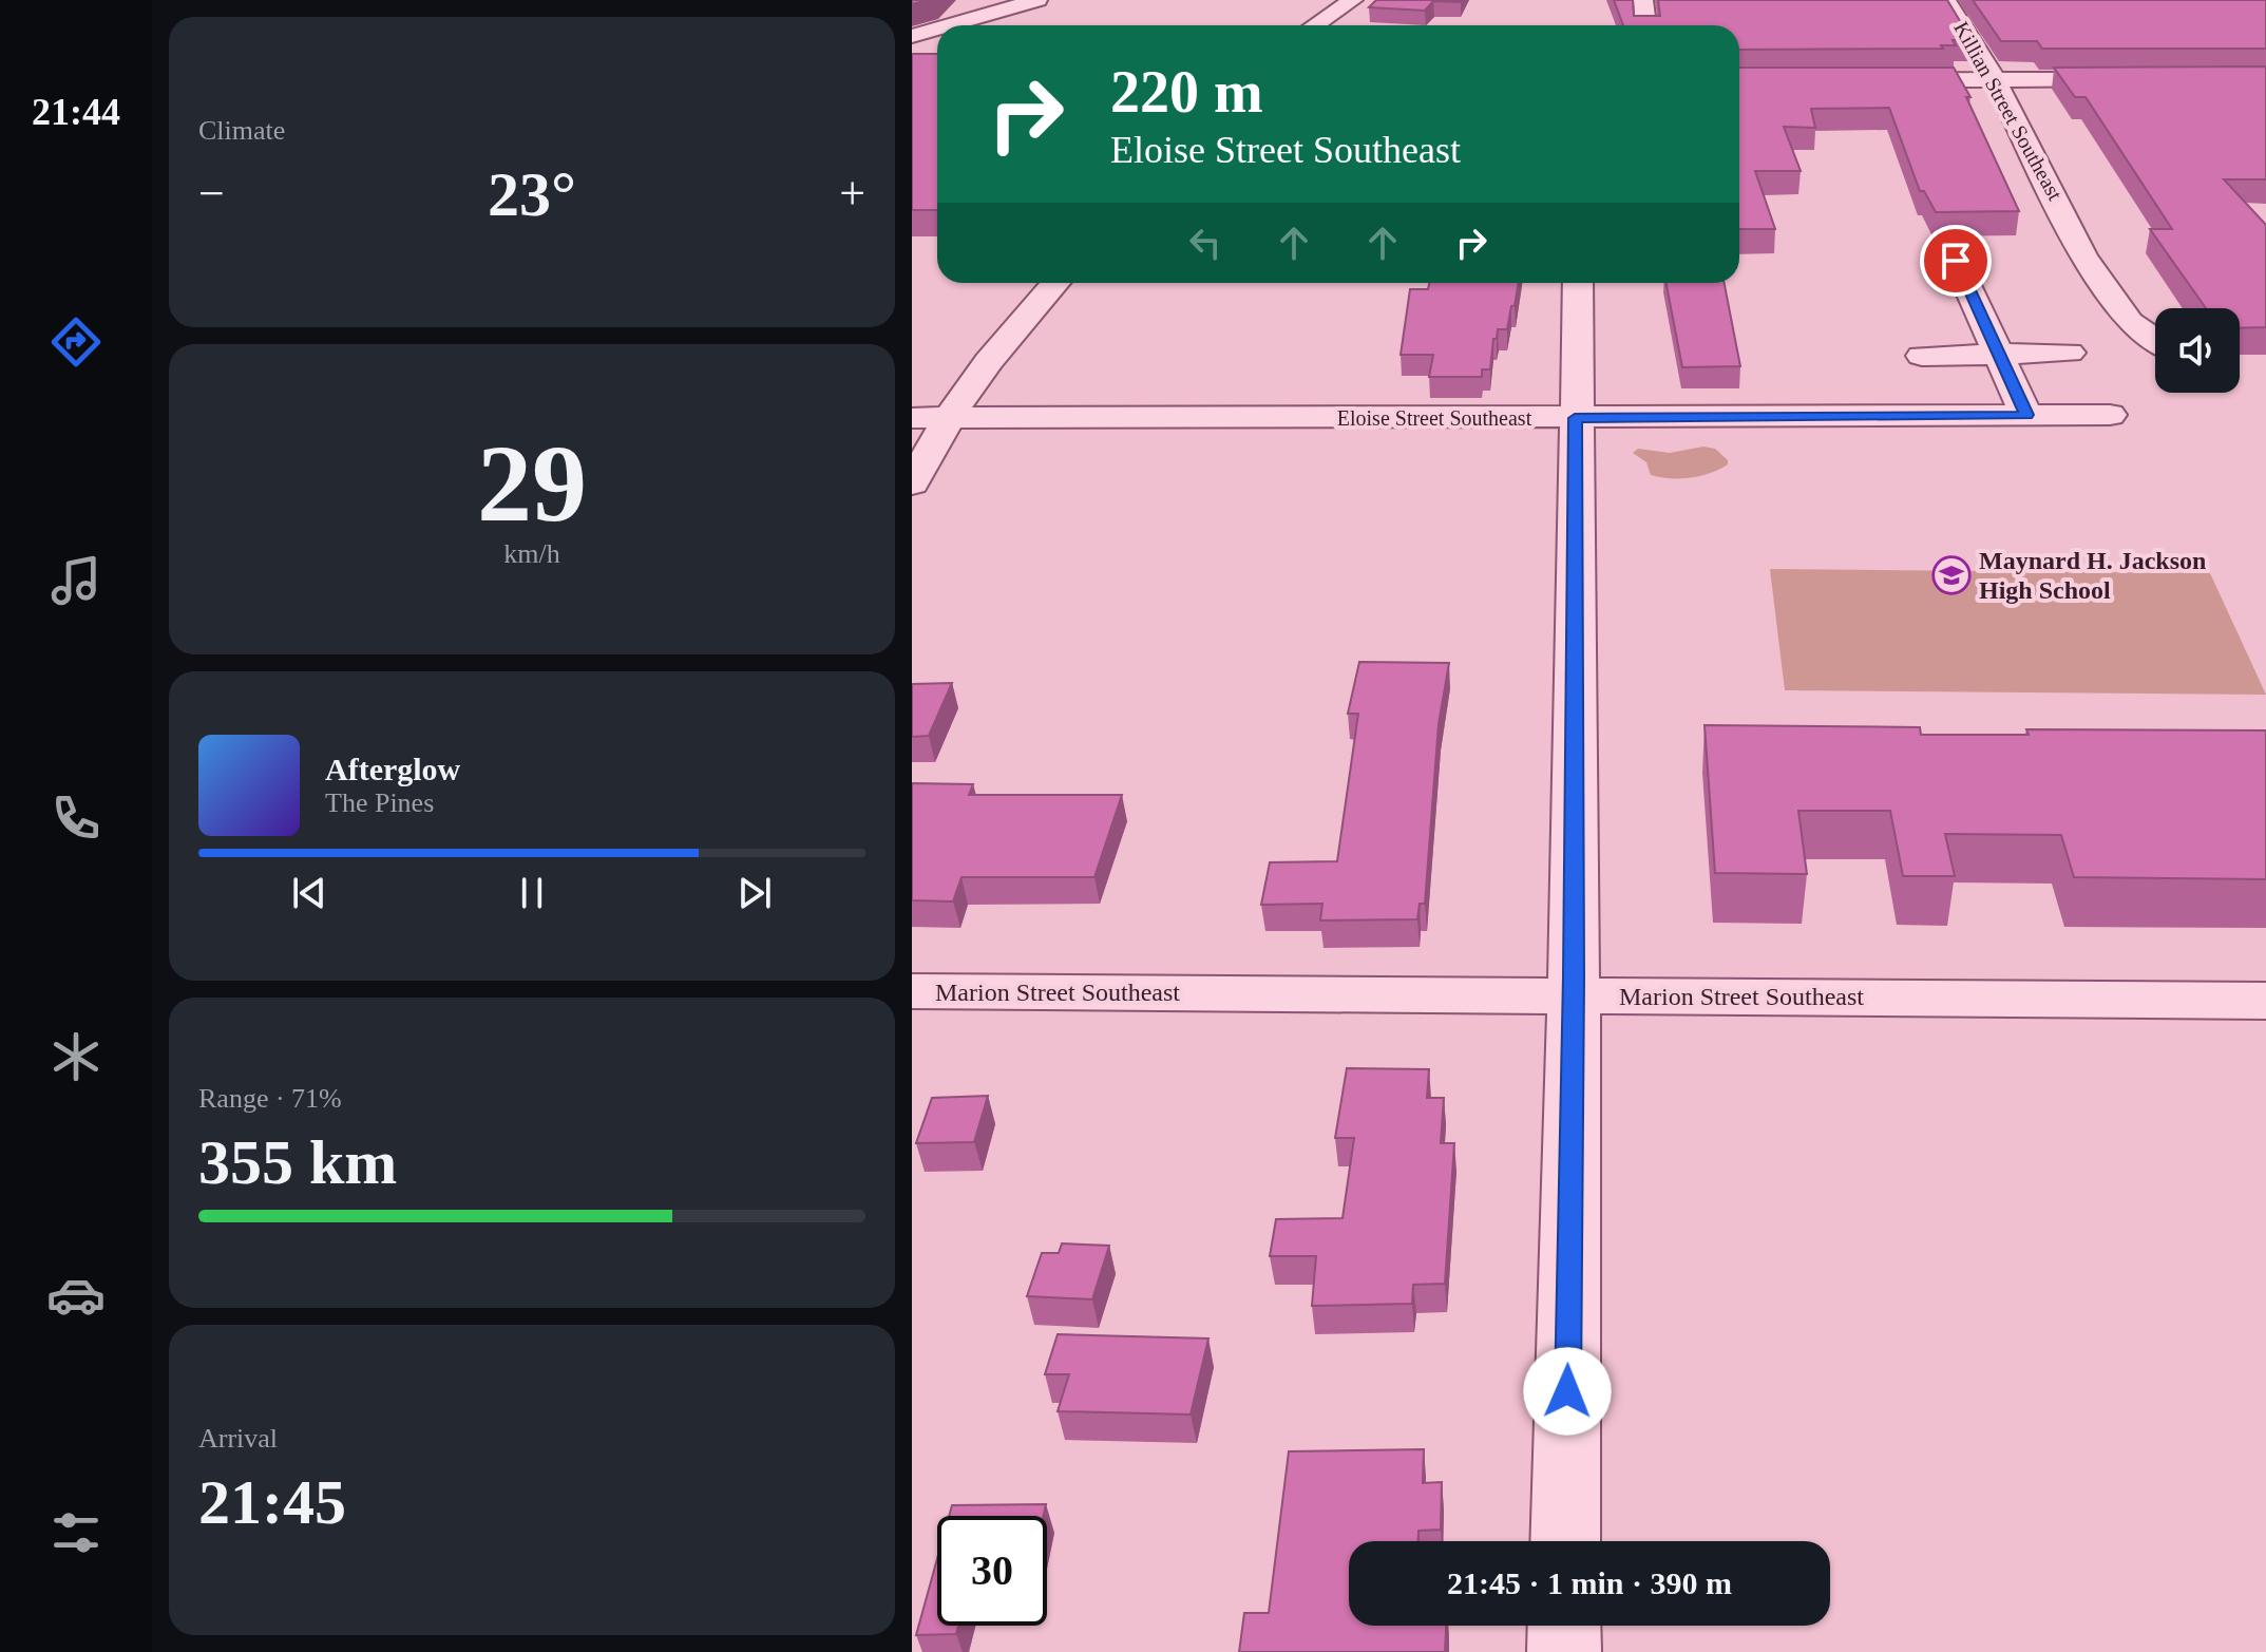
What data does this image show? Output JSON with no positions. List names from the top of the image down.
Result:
{
  "streets": {
    "street": ["Killian Street Southeast", "Eloise Street Southeast", "Marion Street Southeast"]
  },
  "places": {
    "school or university": ["Maynard H. Jackson High School"]
  },
  "page": {
    "tabs": "21:44",
    "tile": [
      "Climate",
      ["29", "km/h"],
      ["Range · 71%", "355 km"],
      ["Arrival", "21:45"]
    ],
    "turn": ["220 m", "Eloise Street Southeast"],
    "heat": ["−", "23°", "+"],
    "song": ["Afterglow", "The Pines"],
    "limit": "30",
    "trip": "21:45 · 1 min · 390 m"
  }
}
